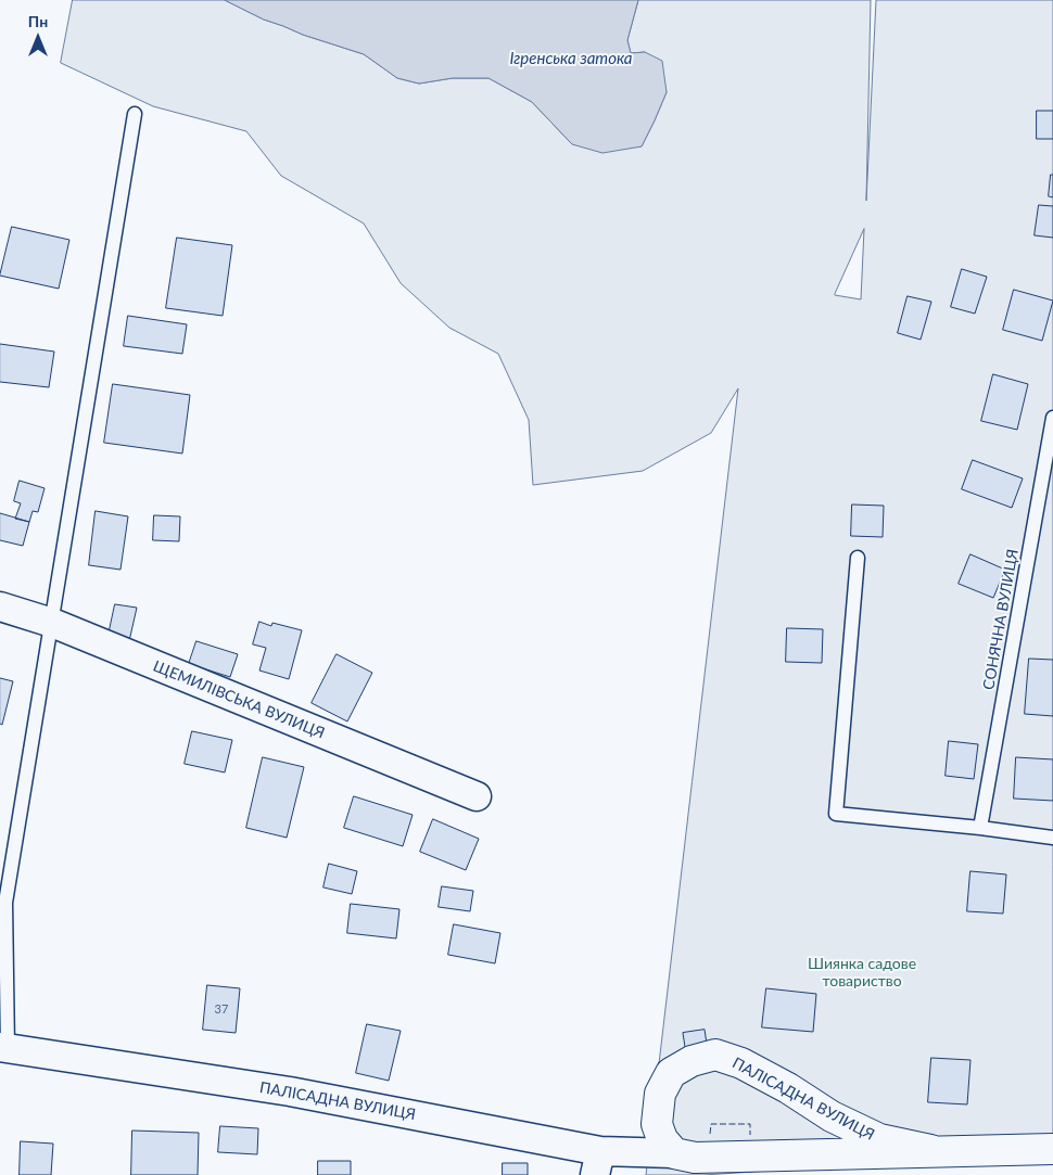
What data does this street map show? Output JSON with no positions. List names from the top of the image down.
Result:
{
  "streets": {
    "street": ["ЩЕМИЛІВСЬКА ВУЛИЦЯ", "ПАЛІСАДНА ВУЛИЦЯ"],
    "lane": ["СОНЯЧНА ВУЛИЦЯ"]
  },
  "water": ["Ігренська затока"],
  "parks": ["Шиянка садове товариство"],
  "house_numbers": ["37"],
  "north": "top"
}
